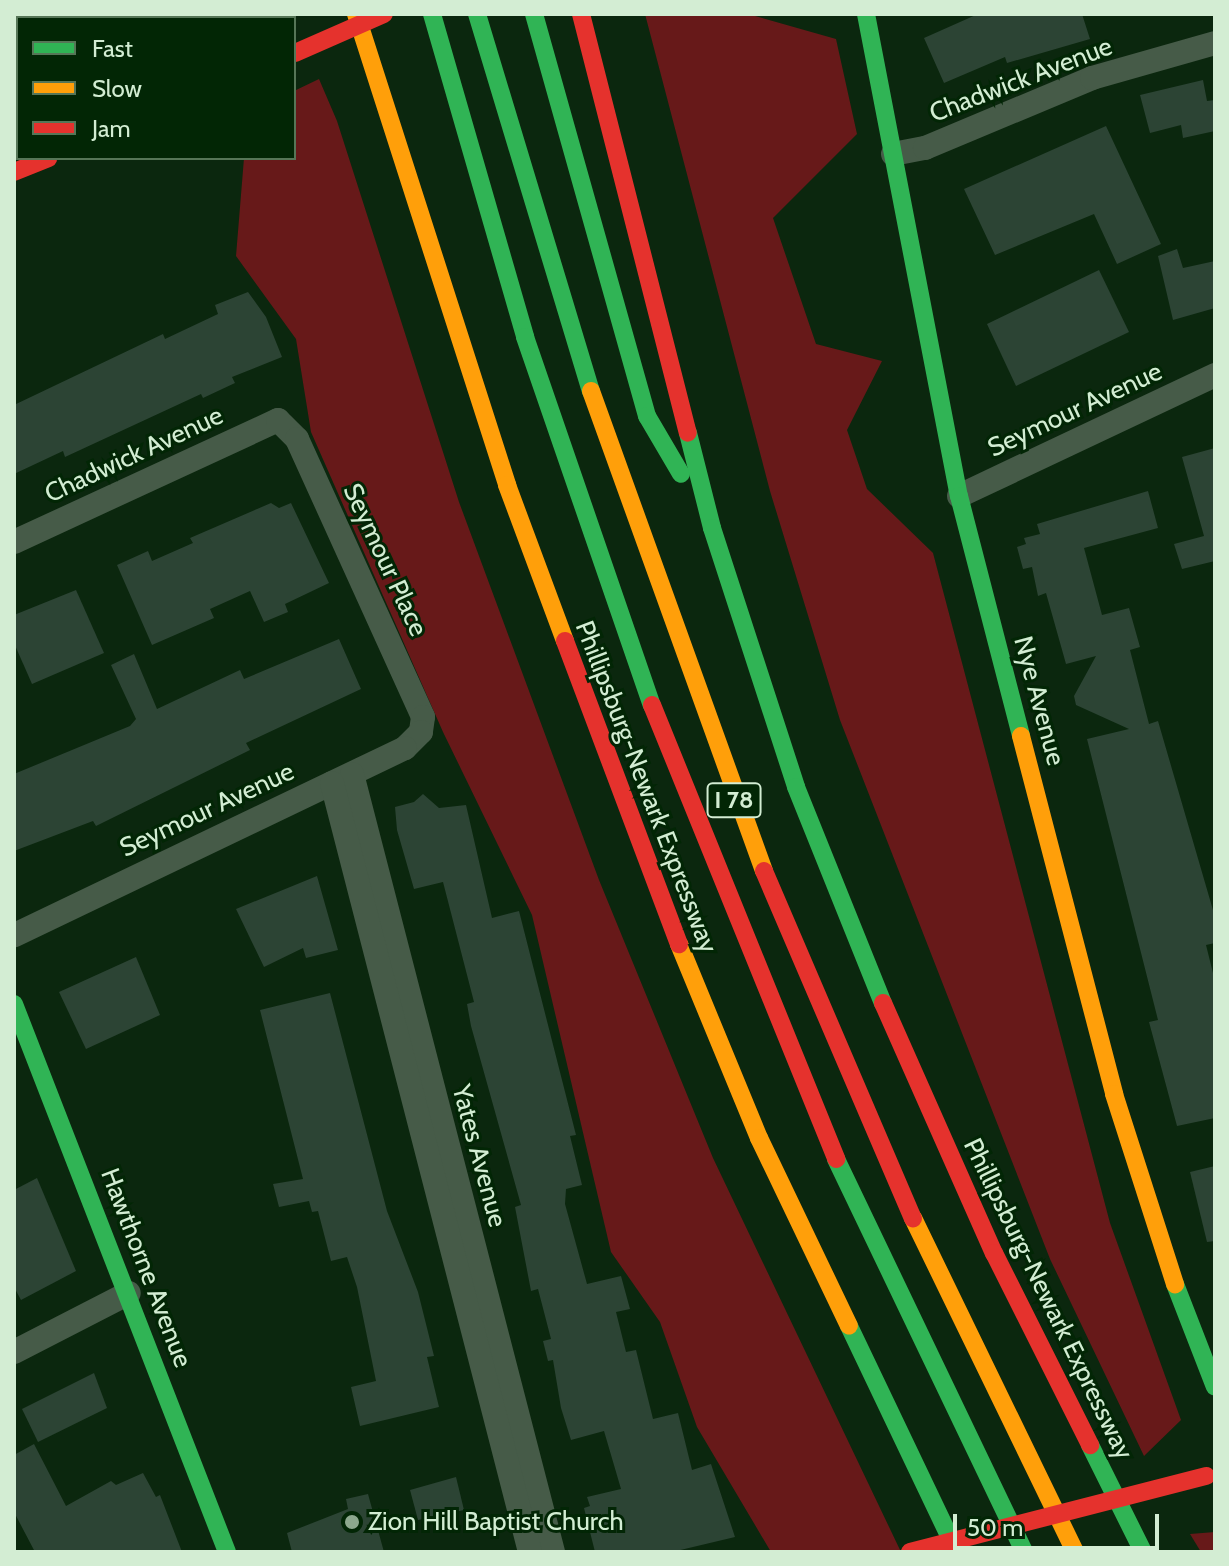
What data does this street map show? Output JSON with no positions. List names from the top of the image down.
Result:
{
  "streets": {
    "main road": [
      "Nye Avenue",
      "Phillipsburg-Newark Expressway",
      "I 78",
      "Hawthorne Avenue"
    ],
    "street": [
      "Chadwick Avenue",
      "Seymour Avenue",
      "Seymour Place",
      "Yates Avenue"
    ]
  },
  "crossings": [
    ["Chadwick Avenue", "Seymour Place"],
    ["Chadwick Avenue", "Nye Avenue"],
    ["Seymour Avenue", "Seymour Place"],
    ["Seymour Avenue", "Nye Avenue"],
    ["Seymour Avenue", "Yates Avenue"]
  ],
  "places": ["Zion Hill Baptist Church"],
  "legend": ["Fast", "Slow", "Jam"],
  "scale_bar": "50 m"
}
